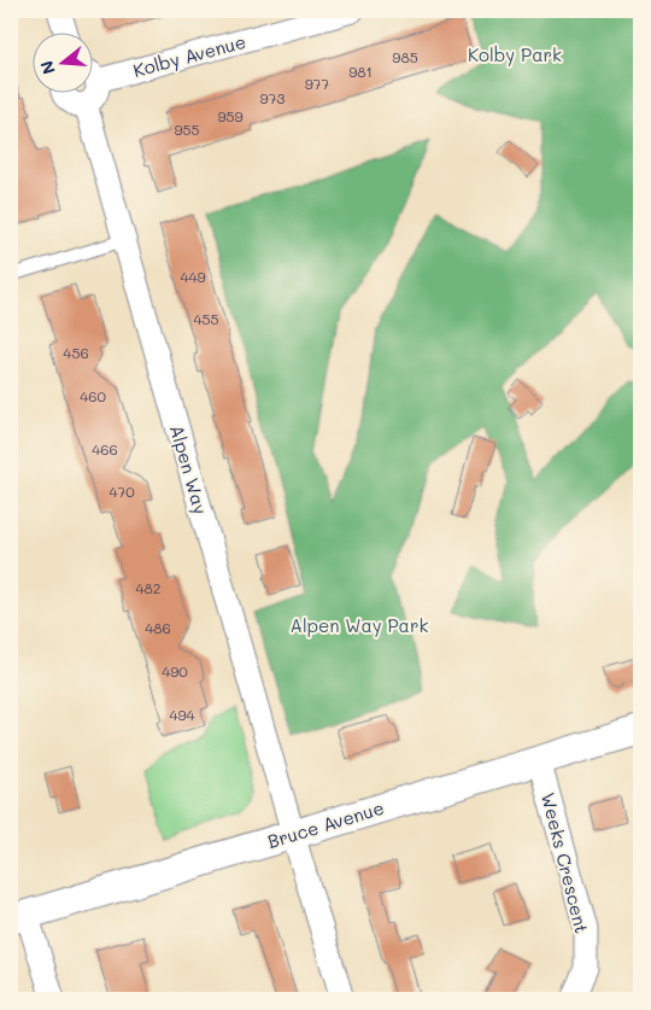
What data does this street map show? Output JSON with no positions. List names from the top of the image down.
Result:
{
  "streets": {
    "street": [
      "Kolby Avenue",
      "Alpen Way",
      "Bruce Avenue",
      "Weeks Crescent"
    ]
  },
  "crossings": [
    ["Alpen Way", "Bruce Avenue"],
    ["Bruce Avenue", "Weeks Crescent"]
  ],
  "parks": ["Kolby Park", "Alpen Way Park"],
  "house_numbers": [
    "985",
    "981",
    "977",
    "973",
    "959",
    "955",
    "449",
    "455",
    "456",
    "460",
    "466",
    "470",
    "482",
    "486",
    "490",
    "494"
  ],
  "north": "left"
}
